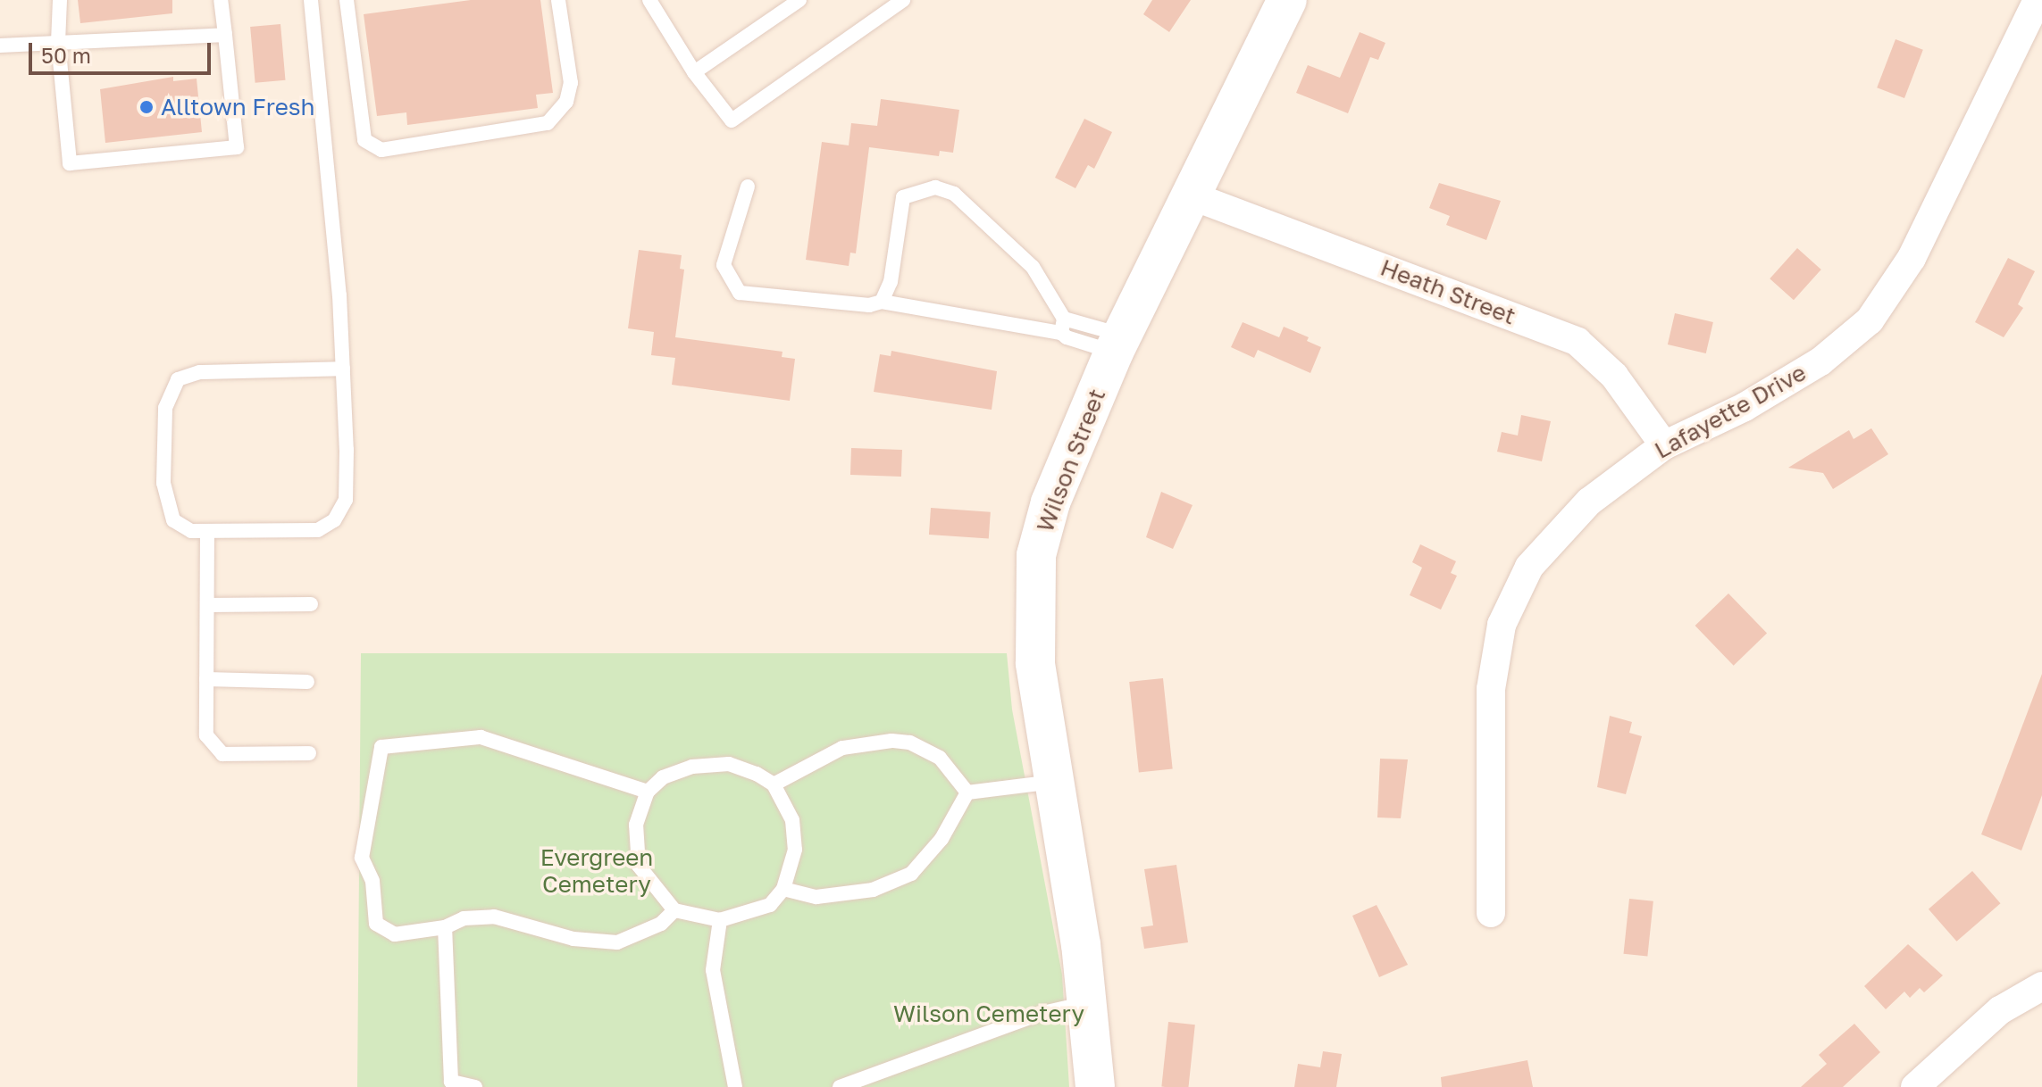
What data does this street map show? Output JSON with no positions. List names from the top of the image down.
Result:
{
  "streets": {
    "street": ["Heath Street", "Lafayette Drive", "Wilson Street"]
  },
  "crossings": [
    ["Heath Street", "Lafayette Drive"],
    ["Heath Street", "Wilson Street"]
  ],
  "parks": ["Evergreen Cemetery", "Wilson Cemetery"],
  "places": ["Alltown Fresh"],
  "scale_bar": "50 m"
}
